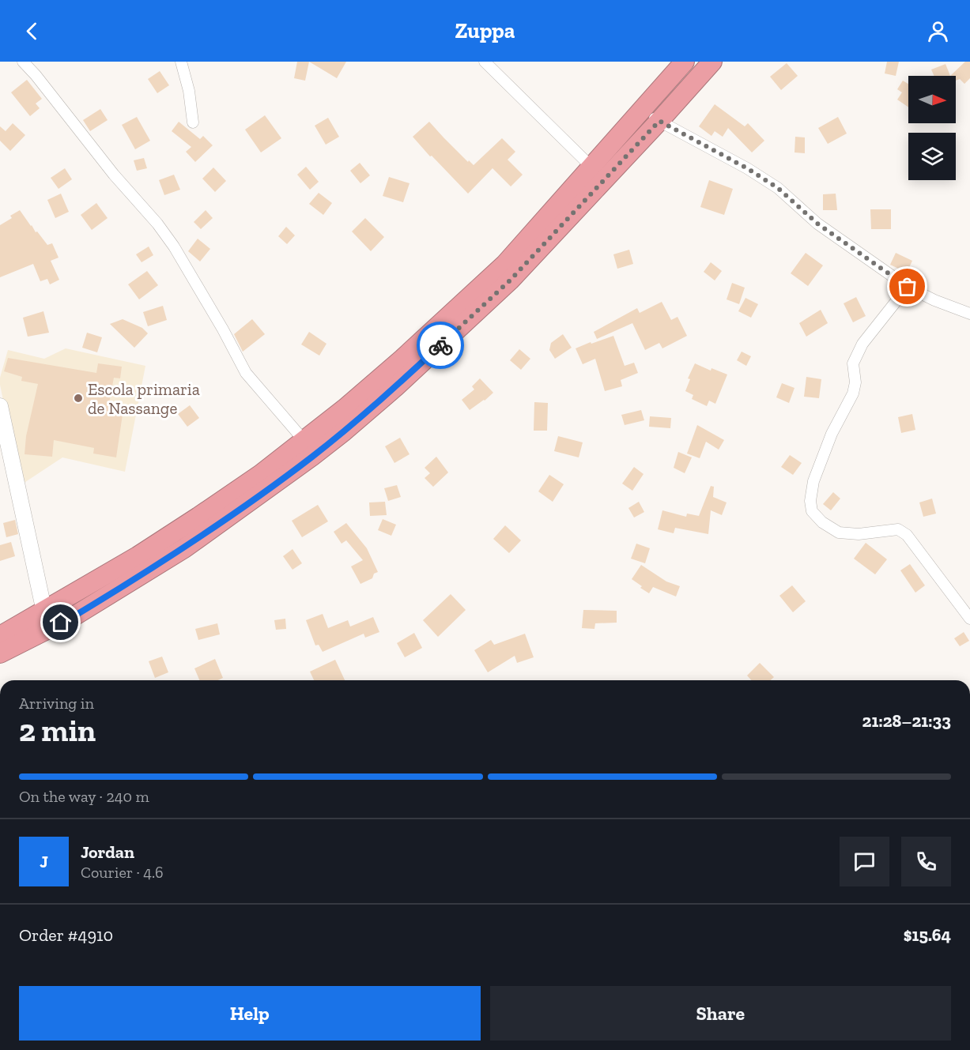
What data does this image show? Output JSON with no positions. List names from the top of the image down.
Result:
{
  "places": ["Escola primaria de Nassange"],
  "north": "right",
  "page": {
    "header": "Zuppa",
    "heading": ["2 min", "Arriving in", "21:28–21:33"],
    "panel": [
      "Jordan",
      "Courier · 4.6",
      "Order #4910",
      "$15.64"
    ],
    "bar": "On the way · 240 m",
    "round": "J",
    "buttons": ["Help", "Share"]
  }
}
